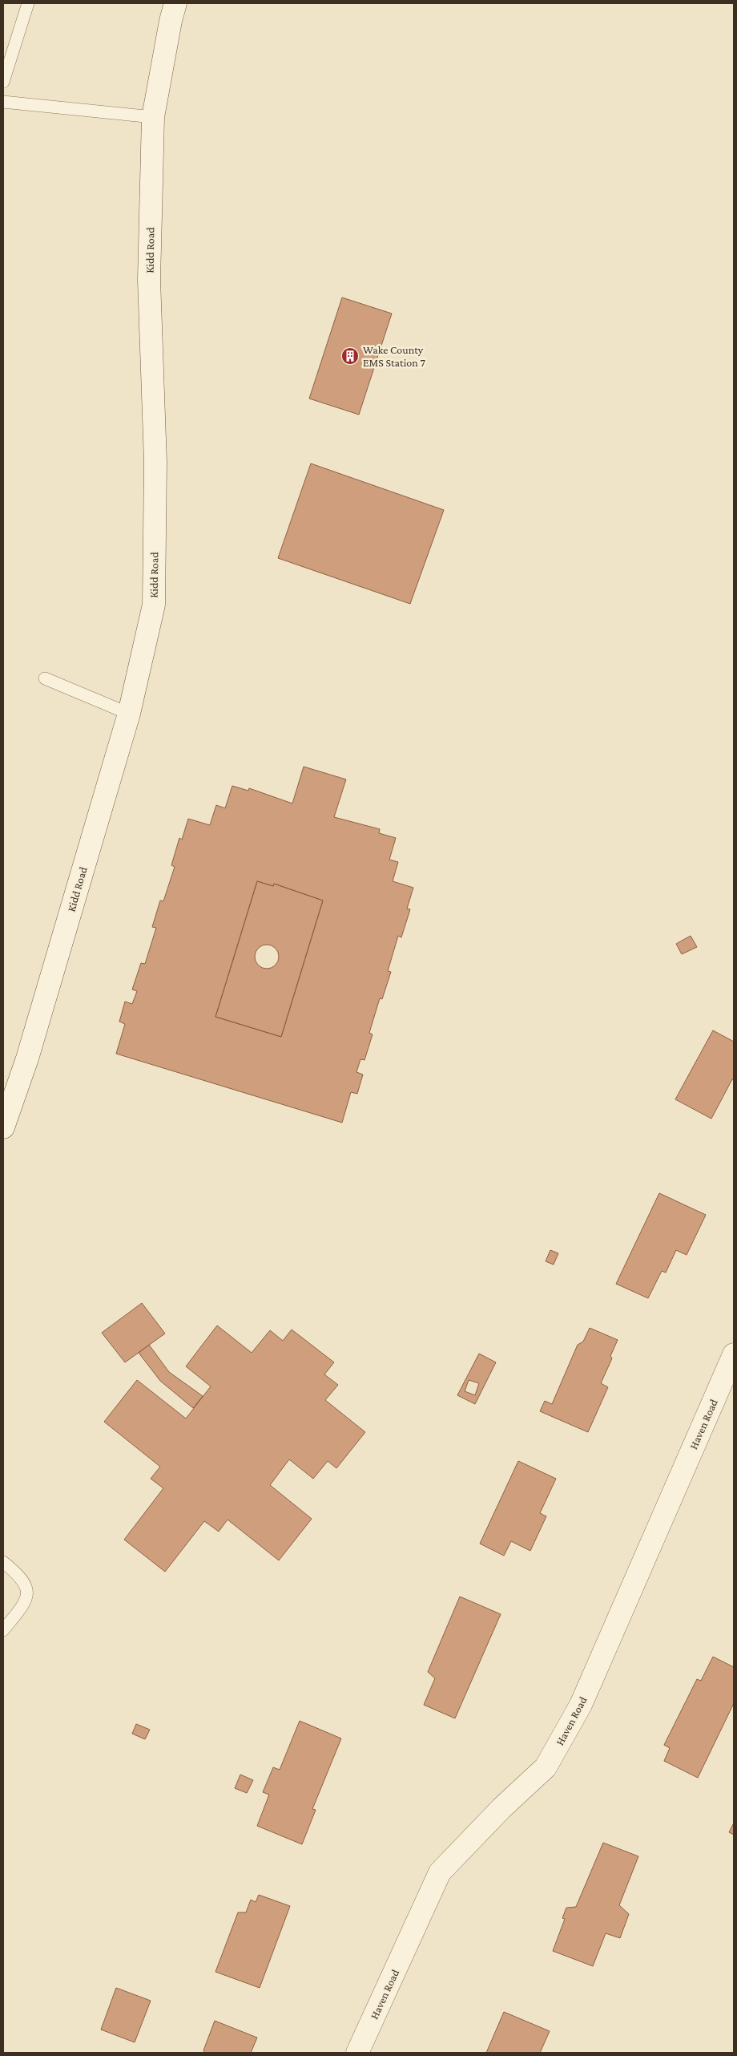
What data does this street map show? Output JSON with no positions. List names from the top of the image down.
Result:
{
  "streets": {
    "street": ["Kidd Road", "Haven Road"]
  },
  "places": {
    "building": ["Wake County EMS Station 7"]
  }
}
